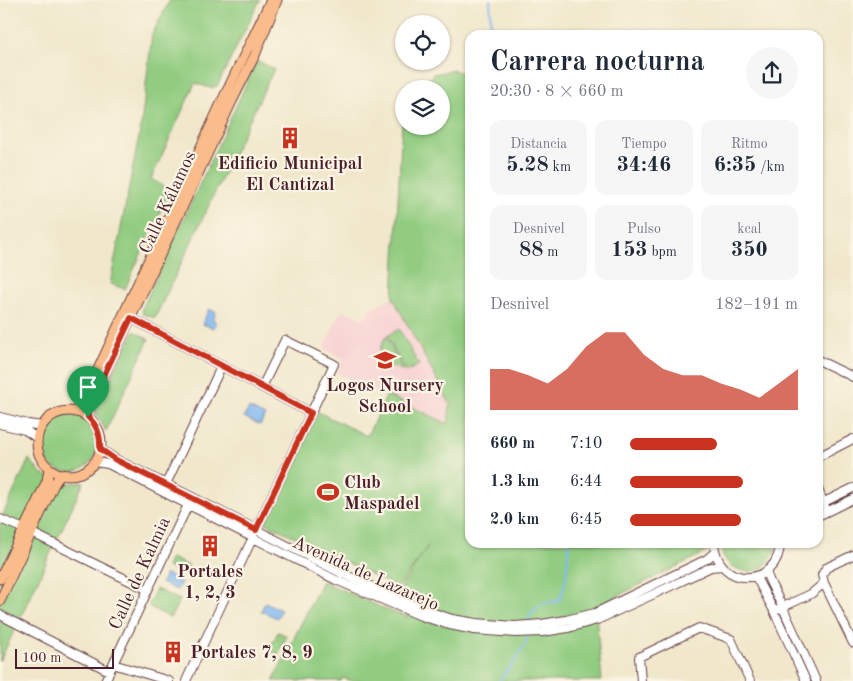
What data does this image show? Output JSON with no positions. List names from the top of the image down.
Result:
{
  "streets": {
    "main road": ["Calle Kálamos"],
    "street": ["Calle de Kalmia", "Avenida de Lazarejo"]
  },
  "crossings": [
    ["Calle Kálamos", "Avenida de Lazarejo"],
    ["Calle de Kalmia", "Avenida de Lazarejo"]
  ],
  "places": {
    "building": ["Edificio Municipal El Cantizal", "Portales 1, 2, 3", "Portales 7, 8, 9"],
    "school or university": ["Logos Nursery School"],
    "sports": ["Club Maspadel"]
  },
  "scale_bar": "100 m",
  "page": {
    "heading": ["Carrera nocturna", "20:30 · 8 × 660 m"],
    "stats": [
      ["Distancia", "5.28 km"],
      ["Tiempo", "34:46"],
      ["Ritmo", "6:35 /km"],
      ["Desnivel", "88 m"],
      ["Pulso", "153 bpm"],
      ["kcal", "350"]
    ],
    "chart": ["Desnivel", "182–191 m"],
    "list": [
      {
        "name": "660 m",
        "note": "7:10"
      },
      {
        "name": "1.3 km",
        "note": "6:44"
      },
      {
        "name": "2.0 km",
        "note": "6:45"
      }
    ],
    "scale": "100 m"
  }
}
